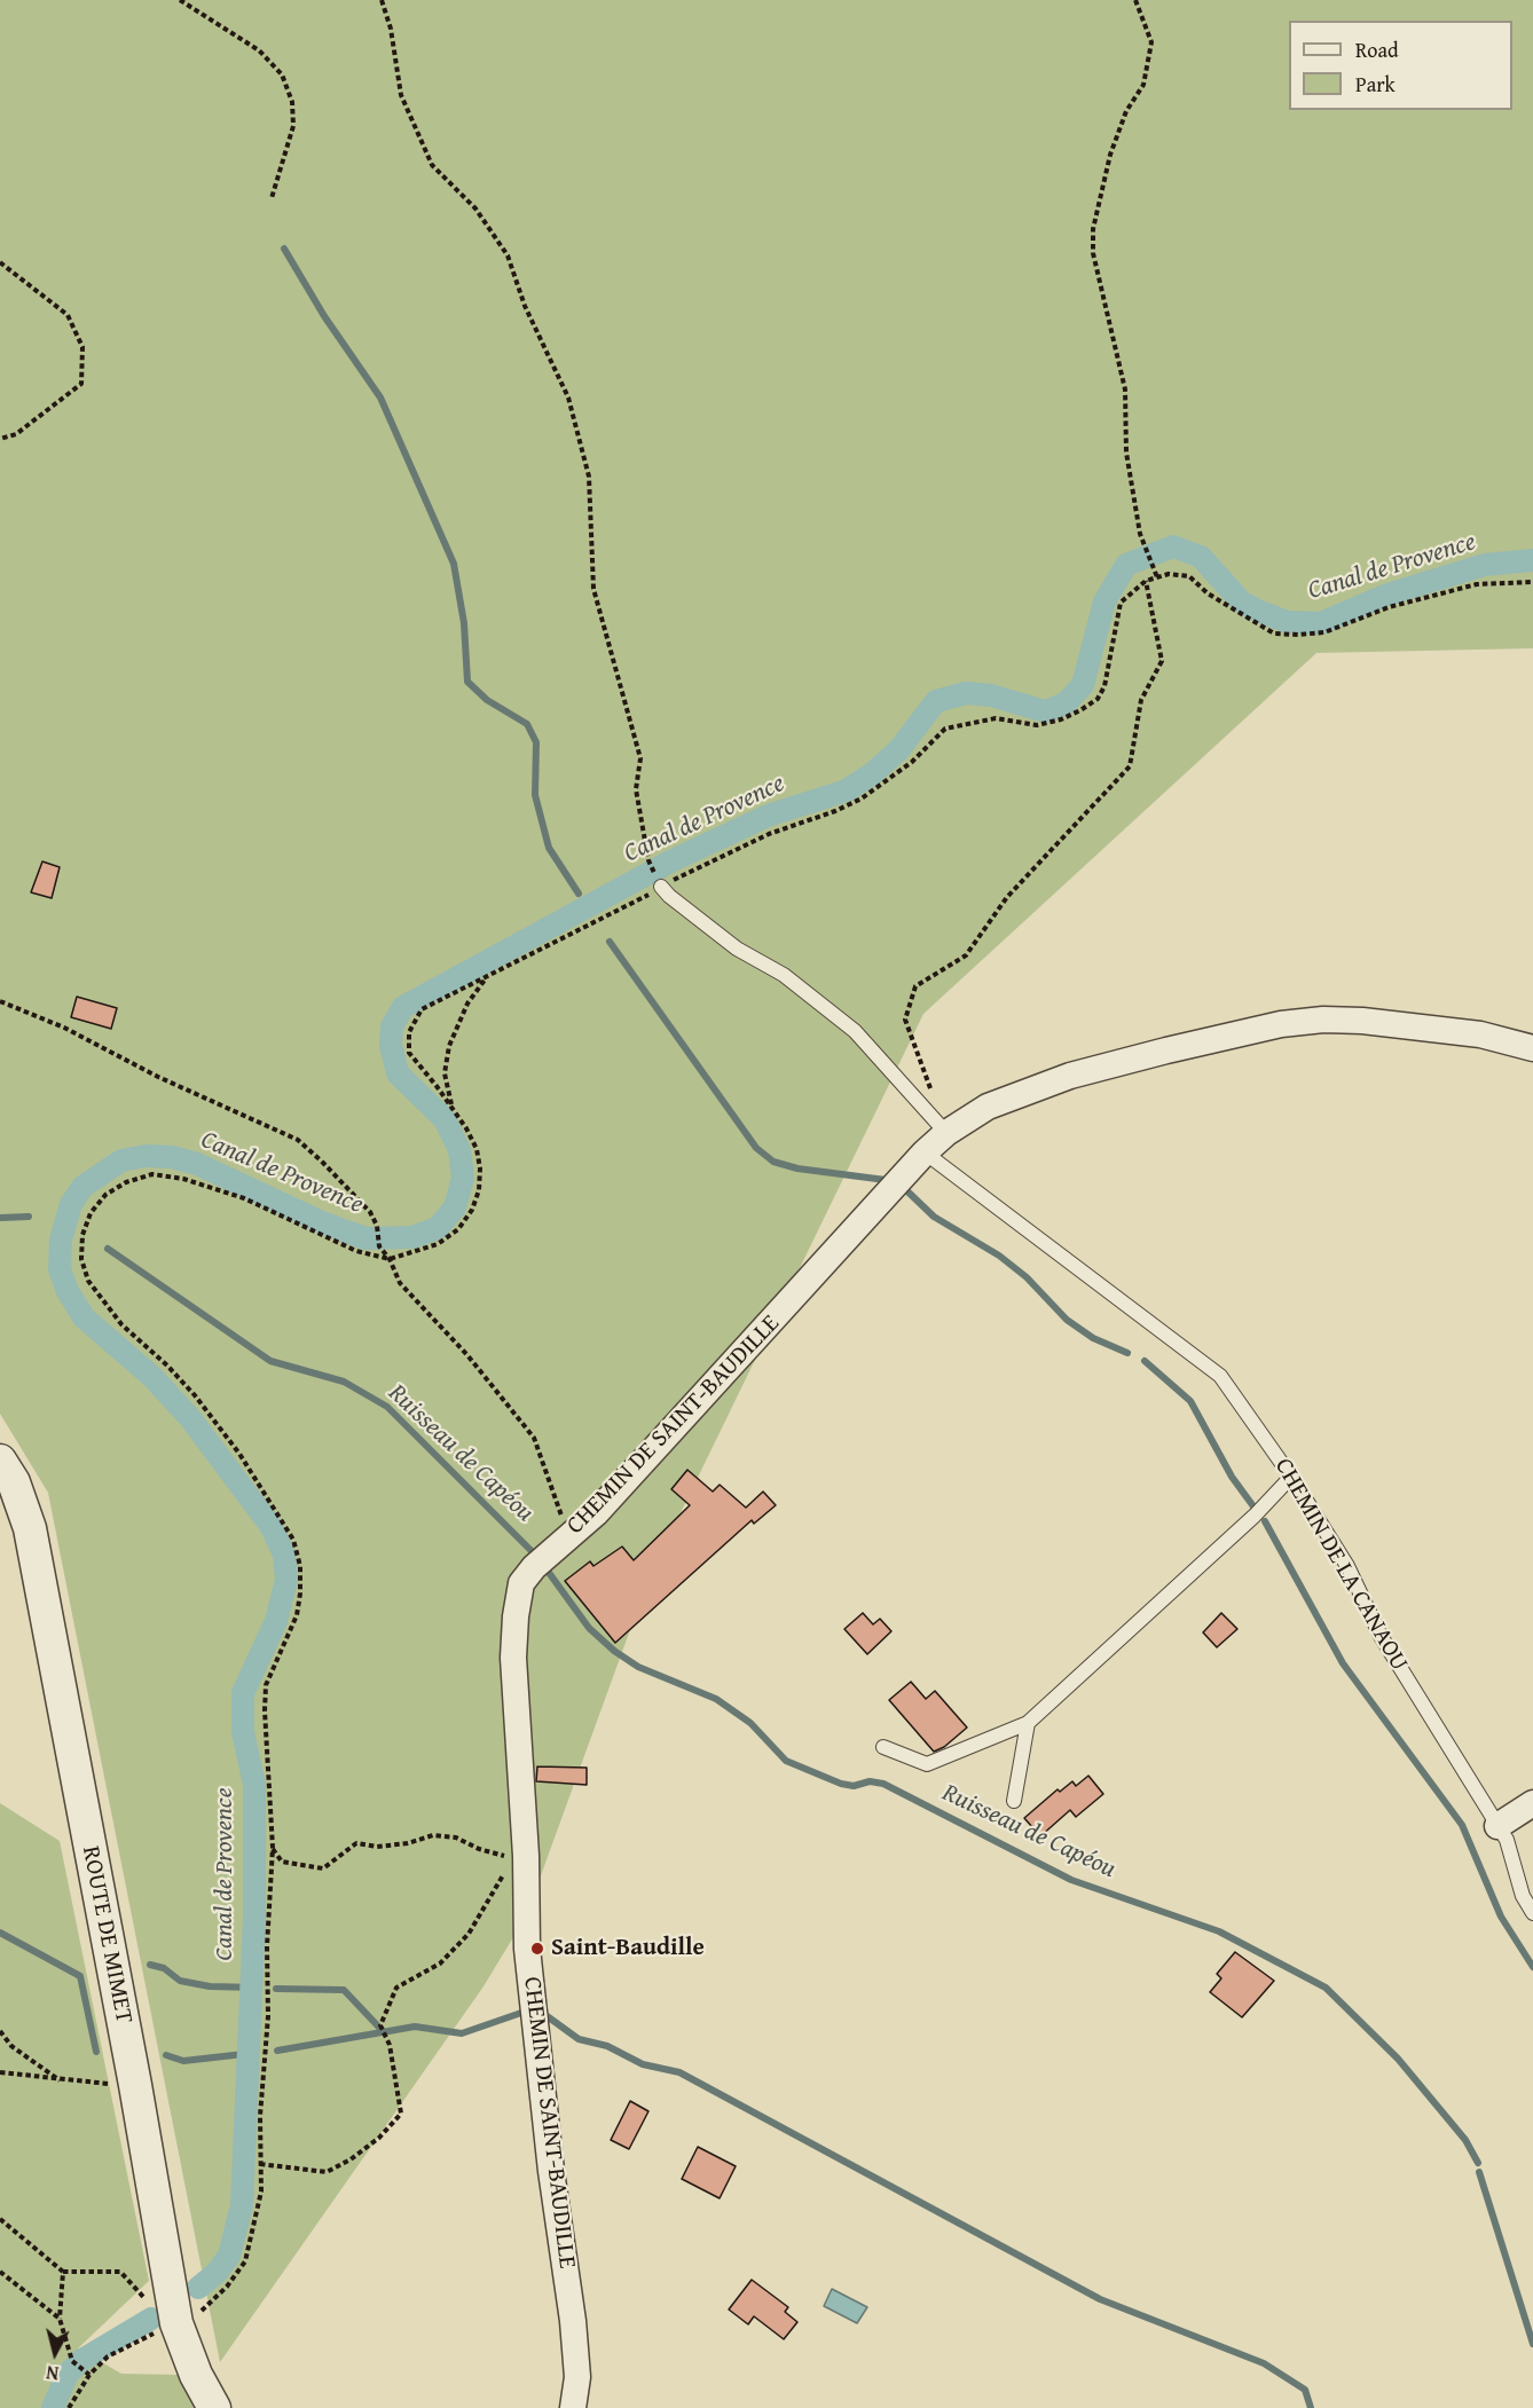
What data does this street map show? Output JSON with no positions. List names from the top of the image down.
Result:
{
  "streets": {
    "street": ["CHEMIN DE SAINT-BAUDILLE", "ROUTE DE MIMET"],
    "lane": ["CHEMIN DE LA CANAOU"]
  },
  "crossings": [
    ["CHEMIN DE SAINT-BAUDILLE", "CHEMIN DE LA CANAOU"]
  ],
  "water": ["Canal de Provence", "Ruisseau de Capéou"],
  "places": ["Saint-Baudille"],
  "legend": ["Road", "Park"],
  "north": "bottom"
}
